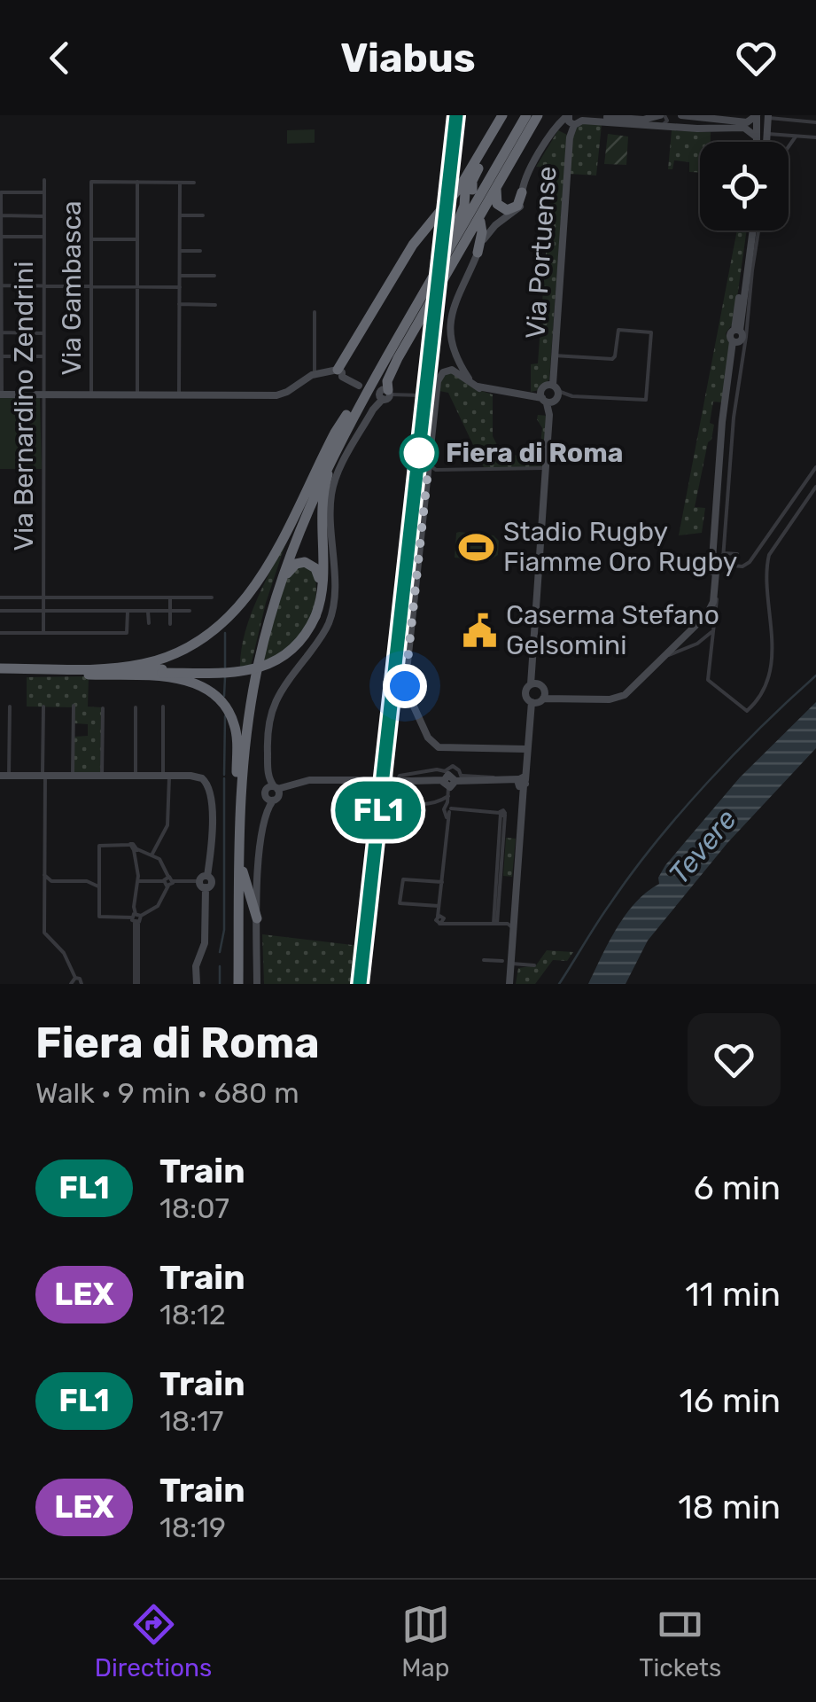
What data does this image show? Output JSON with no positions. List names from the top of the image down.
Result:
{
  "streets": {
    "street": ["Via Portuense", "Via Gambasca", "Via Bernardino Zendrini"]
  },
  "water": ["Tevere"],
  "places": {
    "other": ["Fiera di Roma"],
    "sports": ["Stadio Rugby Fiamme Oro Rugby"],
    "public building": ["Caserma Stefano Gelsomini"]
  },
  "page": {
    "header": "Viabus",
    "on_map": "FL1",
    "heading": ["Fiera di Roma", "Walk · 9 min · 680 m"],
    "list": [
      {
        "mark": "FL1",
        "name": "Train",
        "note": "18:07",
        "value": "6 min"
      },
      {
        "mark": "LEX",
        "name": "Train",
        "note": "18:12",
        "value": "11 min"
      },
      {
        "mark": "FL1",
        "name": "Train",
        "note": "18:17",
        "value": "16 min"
      },
      {
        "mark": "LEX",
        "name": "Train",
        "note": "18:19",
        "value": "18 min"
      }
    ],
    "tabs": ["Directions", "Map", "Tickets"]
  }
}
